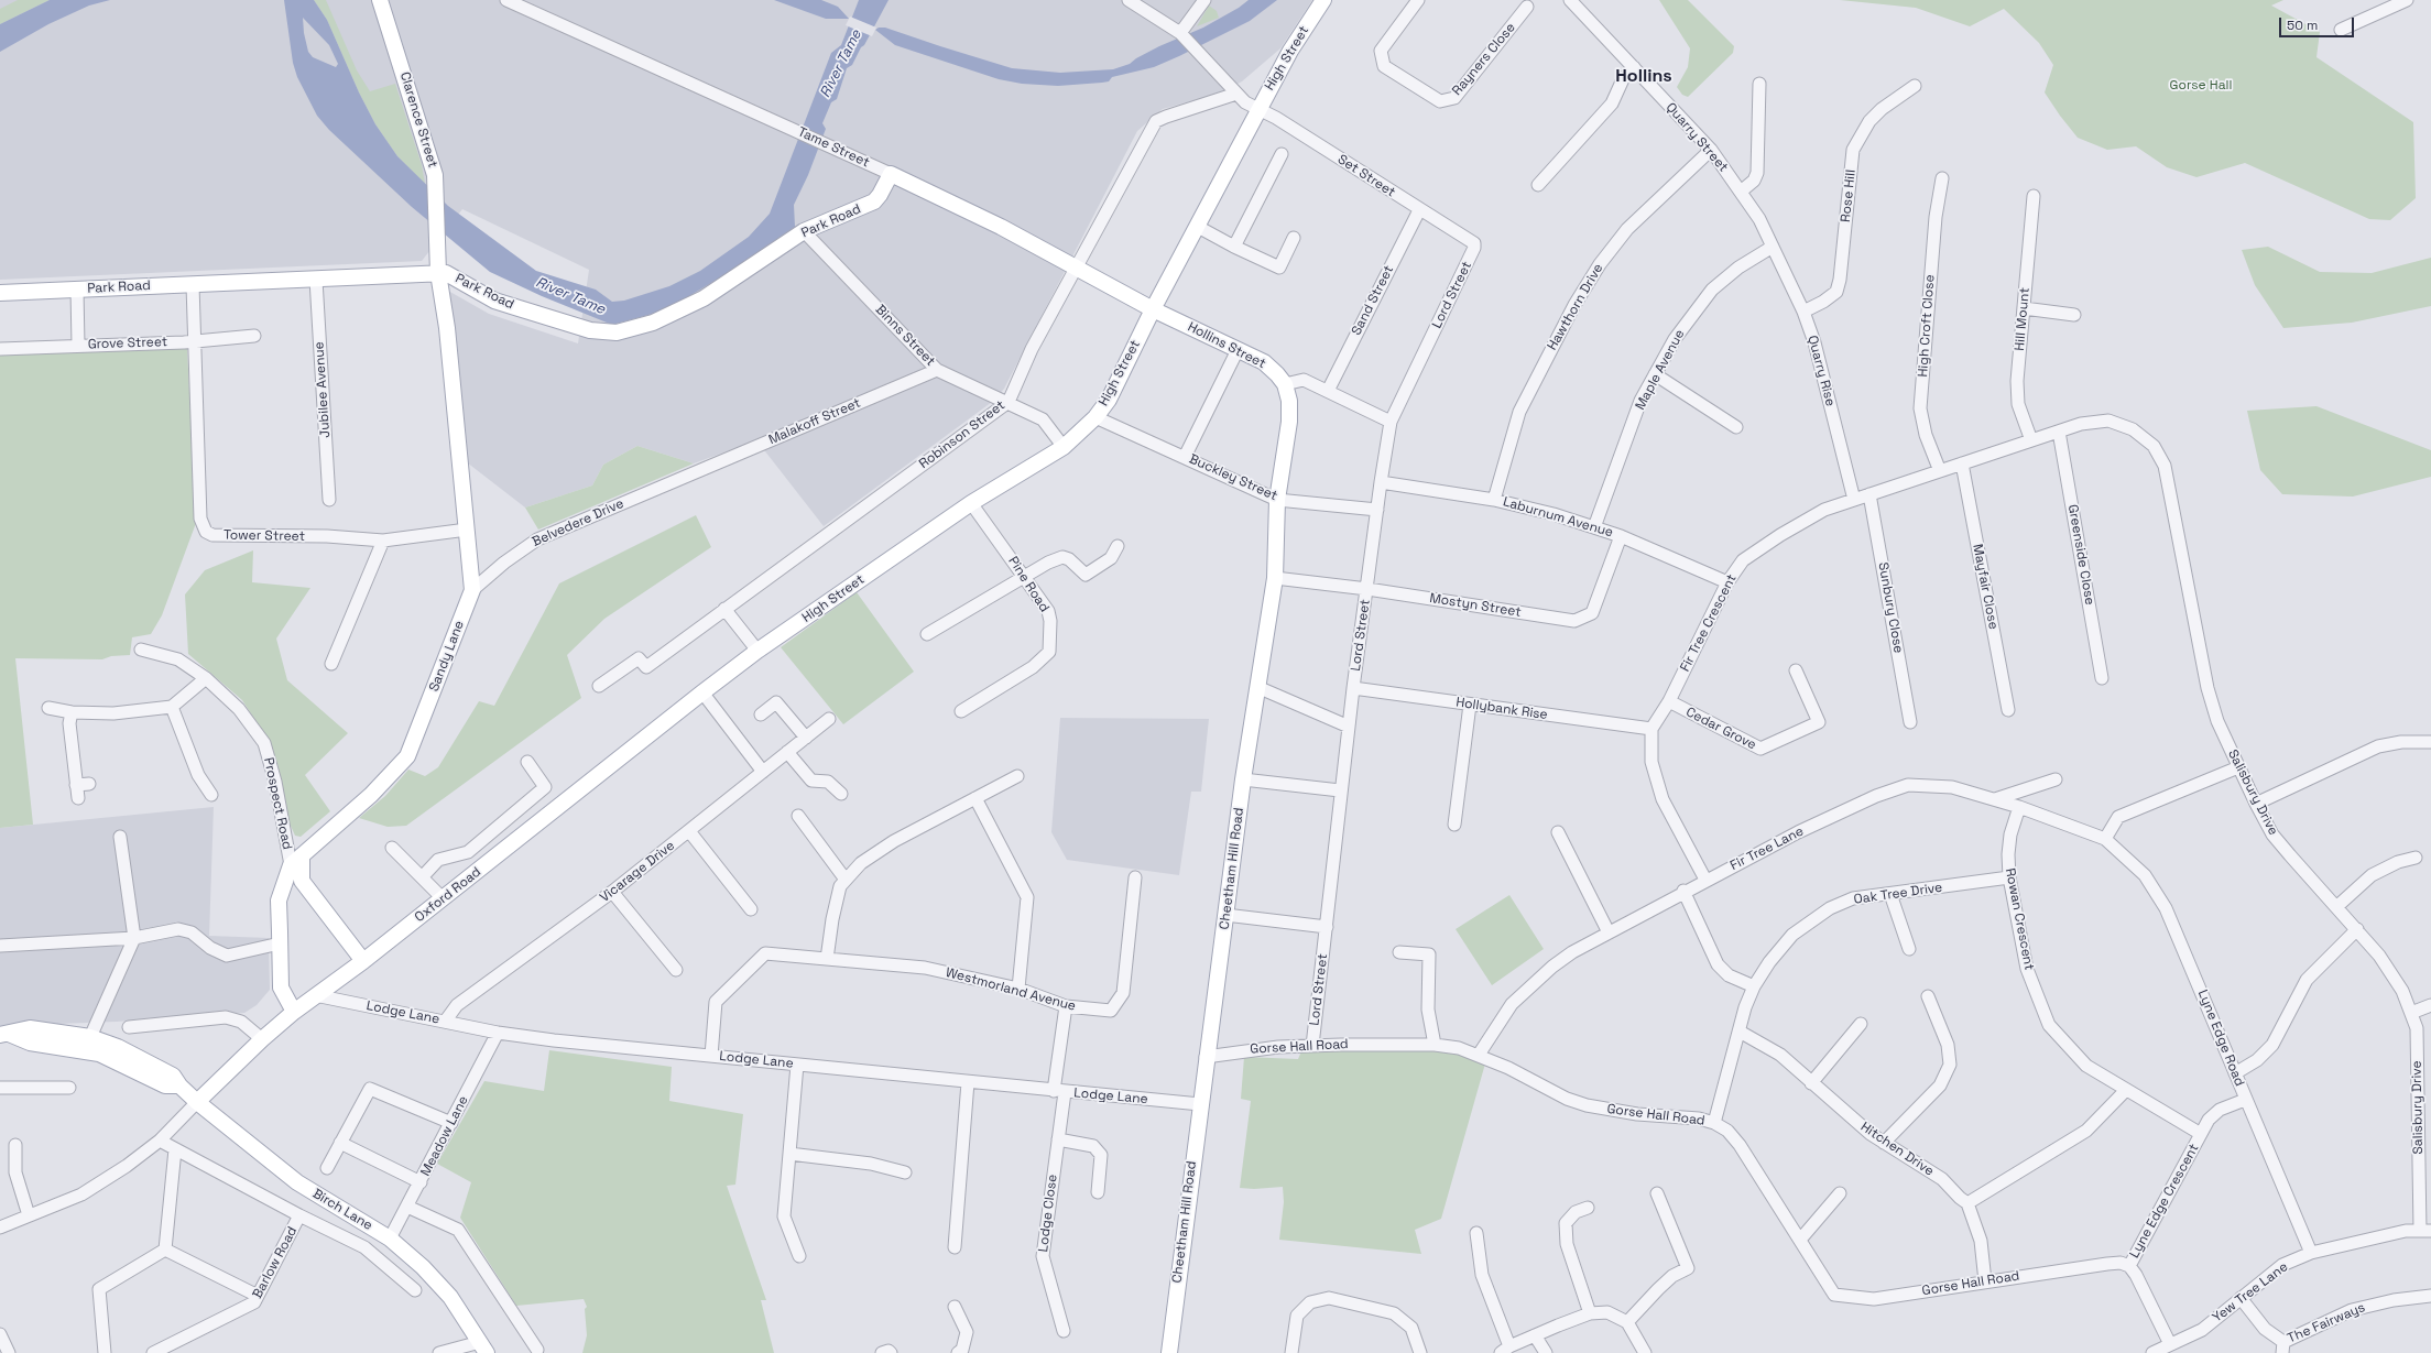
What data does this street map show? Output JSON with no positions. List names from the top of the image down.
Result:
{
  "streets": {
    "main road": [
      "High Street",
      "Clarence Street",
      "Tame Street",
      "Park Road",
      "Hollins Street",
      "Sandy Lane",
      "Cheetham Hill Road",
      "Oxford Road",
      "Birch Lane"
    ],
    "street": [
      "Rayners Close",
      "Quarry Street",
      "Set Street",
      "Rose Hill",
      "Lord Street",
      "Sand Street",
      "Hawthorn Drive",
      "Hill Mount",
      "High Croft Close",
      "Binns Street",
      "Grove Street",
      "Maple Avenue",
      "Quarry Rise",
      "Jubilee Avenue",
      "Malakoff Street",
      "Robinson Street",
      "Buckley Street",
      "Laburnum Avenue",
      "Belvedere Drive",
      "Tower Street",
      "Greenside Close",
      "Pine Road",
      "Mayfair Close",
      "Mostyn Street",
      "Sunbury Close",
      "Fir Tree Crescent",
      "Hollybank Rise",
      "Cedar Grove",
      "Salisbury Drive",
      "Prospect Road",
      "Fir Tree Lane",
      "Vicarage Drive",
      "Oak Tree Drive",
      "Rowan Crescent",
      "Westmorland Avenue",
      "Lodge Lane",
      "Lyne Edge Road",
      "Gorse Hall Road",
      "Meadow Lane",
      "Hitchen Drive",
      "Lyne Edge Crescent",
      "Lodge Close",
      "Barlow Road",
      "Yew Tree Lane",
      "The Fairways"
    ]
  },
  "crossings": [
    ["High Street", "Tame Street"],
    ["High Street", "Set Street"],
    ["High Street", "Binns Street"],
    ["High Street", "Hollins Street"],
    ["High Street", "Buckley Street"],
    ["High Street", "Pine Road"],
    ["High Street", "Oxford Road"],
    ["Clarence Street", "Sandy Lane"],
    ["Quarry Street", "Hawthorn Drive"],
    ["Quarry Street", "Maple Avenue"],
    ["Quarry Street", "Quarry Rise"],
    ["Tame Street", "Park Road"],
    ["Tame Street", "Hollins Street"],
    ["Tame Street", "Robinson Street"],
    ["Set Street", "Lord Street"],
    ["Set Street", "Sand Street"],
    ["Set Street", "Robinson Street"],
    ["Rose Hill", "Quarry Rise"],
    ["Park Road", "Binns Street"],
    ["Park Road", "Jubilee Avenue"],
    ["Park Road", "Tower Street"],
    ["Park Road", "Sandy Lane"],
    ["Lord Street", "Buckley Street"],
    ["Lord Street", "Laburnum Avenue"],
    ["Lord Street", "Mostyn Street"],
    ["Lord Street", "Hollybank Rise"],
    ["Lord Street", "Gorse Hall Road"],
    ["Hawthorn Drive", "Laburnum Avenue"],
    ["Hill Mount", "Fir Tree Crescent"],
    ["High Croft Close", "Fir Tree Crescent"],
    ["Binns Street", "Malakoff Street"],
    ["Binns Street", "Robinson Street"],
    ["Grove Street", "Tower Street"],
    ["Hollins Street", "Cheetham Hill Road"],
    ["Maple Avenue", "Quarry Rise"],
    ["Maple Avenue", "Laburnum Avenue"],
    ["Quarry Rise", "Fir Tree Crescent"],
    ["Malakoff Street", "Belvedere Drive"],
    ["Buckley Street", "Cheetham Hill Road"],
    ["Laburnum Avenue", "Mostyn Street"],
    ["Laburnum Avenue", "Fir Tree Crescent"],
    ["Belvedere Drive", "Sandy Lane"],
    ["Tower Street", "Sandy Lane"],
    ["Greenside Close", "Fir Tree Crescent"],
    ["Greenside Close", "Salisbury Drive"],
    ["Mayfair Close", "Fir Tree Crescent"],
    ["Mostyn Street", "Cheetham Hill Road"],
    ["Sunbury Close", "Fir Tree Crescent"],
    ["Fir Tree Crescent", "Hollybank Rise"],
    ["Fir Tree Crescent", "Cedar Grove"],
    ["Fir Tree Crescent", "Salisbury Drive"],
    ["Sandy Lane", "Prospect Road"],
    ["Salisbury Drive", "Yew Tree Lane"],
    ["Fir Tree Lane", "Rowan Crescent"],
    ["Fir Tree Lane", "Lyne Edge Road"],
    ["Fir Tree Lane", "Gorse Hall Road"],
    ["Cheetham Hill Road", "Lodge Lane"],
    ["Cheetham Hill Road", "Gorse Hall Road"],
    ["Vicarage Drive", "Lodge Lane"],
    ["Oak Tree Drive", "Rowan Crescent"],
    ["Oak Tree Drive", "Gorse Hall Road"],
    ["Oak Tree Drive", "Hitchen Drive"],
    ["Oxford Road", "Lodge Lane"],
    ["Oxford Road", "Birch Lane"],
    ["Rowan Crescent", "Lyne Edge Crescent"],
    ["Westmorland Avenue", "Lodge Lane"],
    ["Westmorland Avenue", "Lodge Close"],
    ["Lodge Lane", "Meadow Lane"],
    ["Lodge Lane", "Lodge Close"],
    ["Lyne Edge Road", "Lyne Edge Crescent"],
    ["Lyne Edge Road", "Yew Tree Lane"],
    ["Gorse Hall Road", "Hitchen Drive"],
    ["Gorse Hall Road", "Lyne Edge Crescent"],
    ["Meadow Lane", "Birch Lane"],
    ["Lyne Edge Crescent", "Yew Tree Lane"],
    ["Birch Lane", "Barlow Road"],
    ["Yew Tree Lane", "The Fairways"]
  ],
  "districts": ["Hollins"],
  "water": ["River Tame"],
  "parks": ["Gorse Hall"],
  "scale_bar": "50 m"
}
